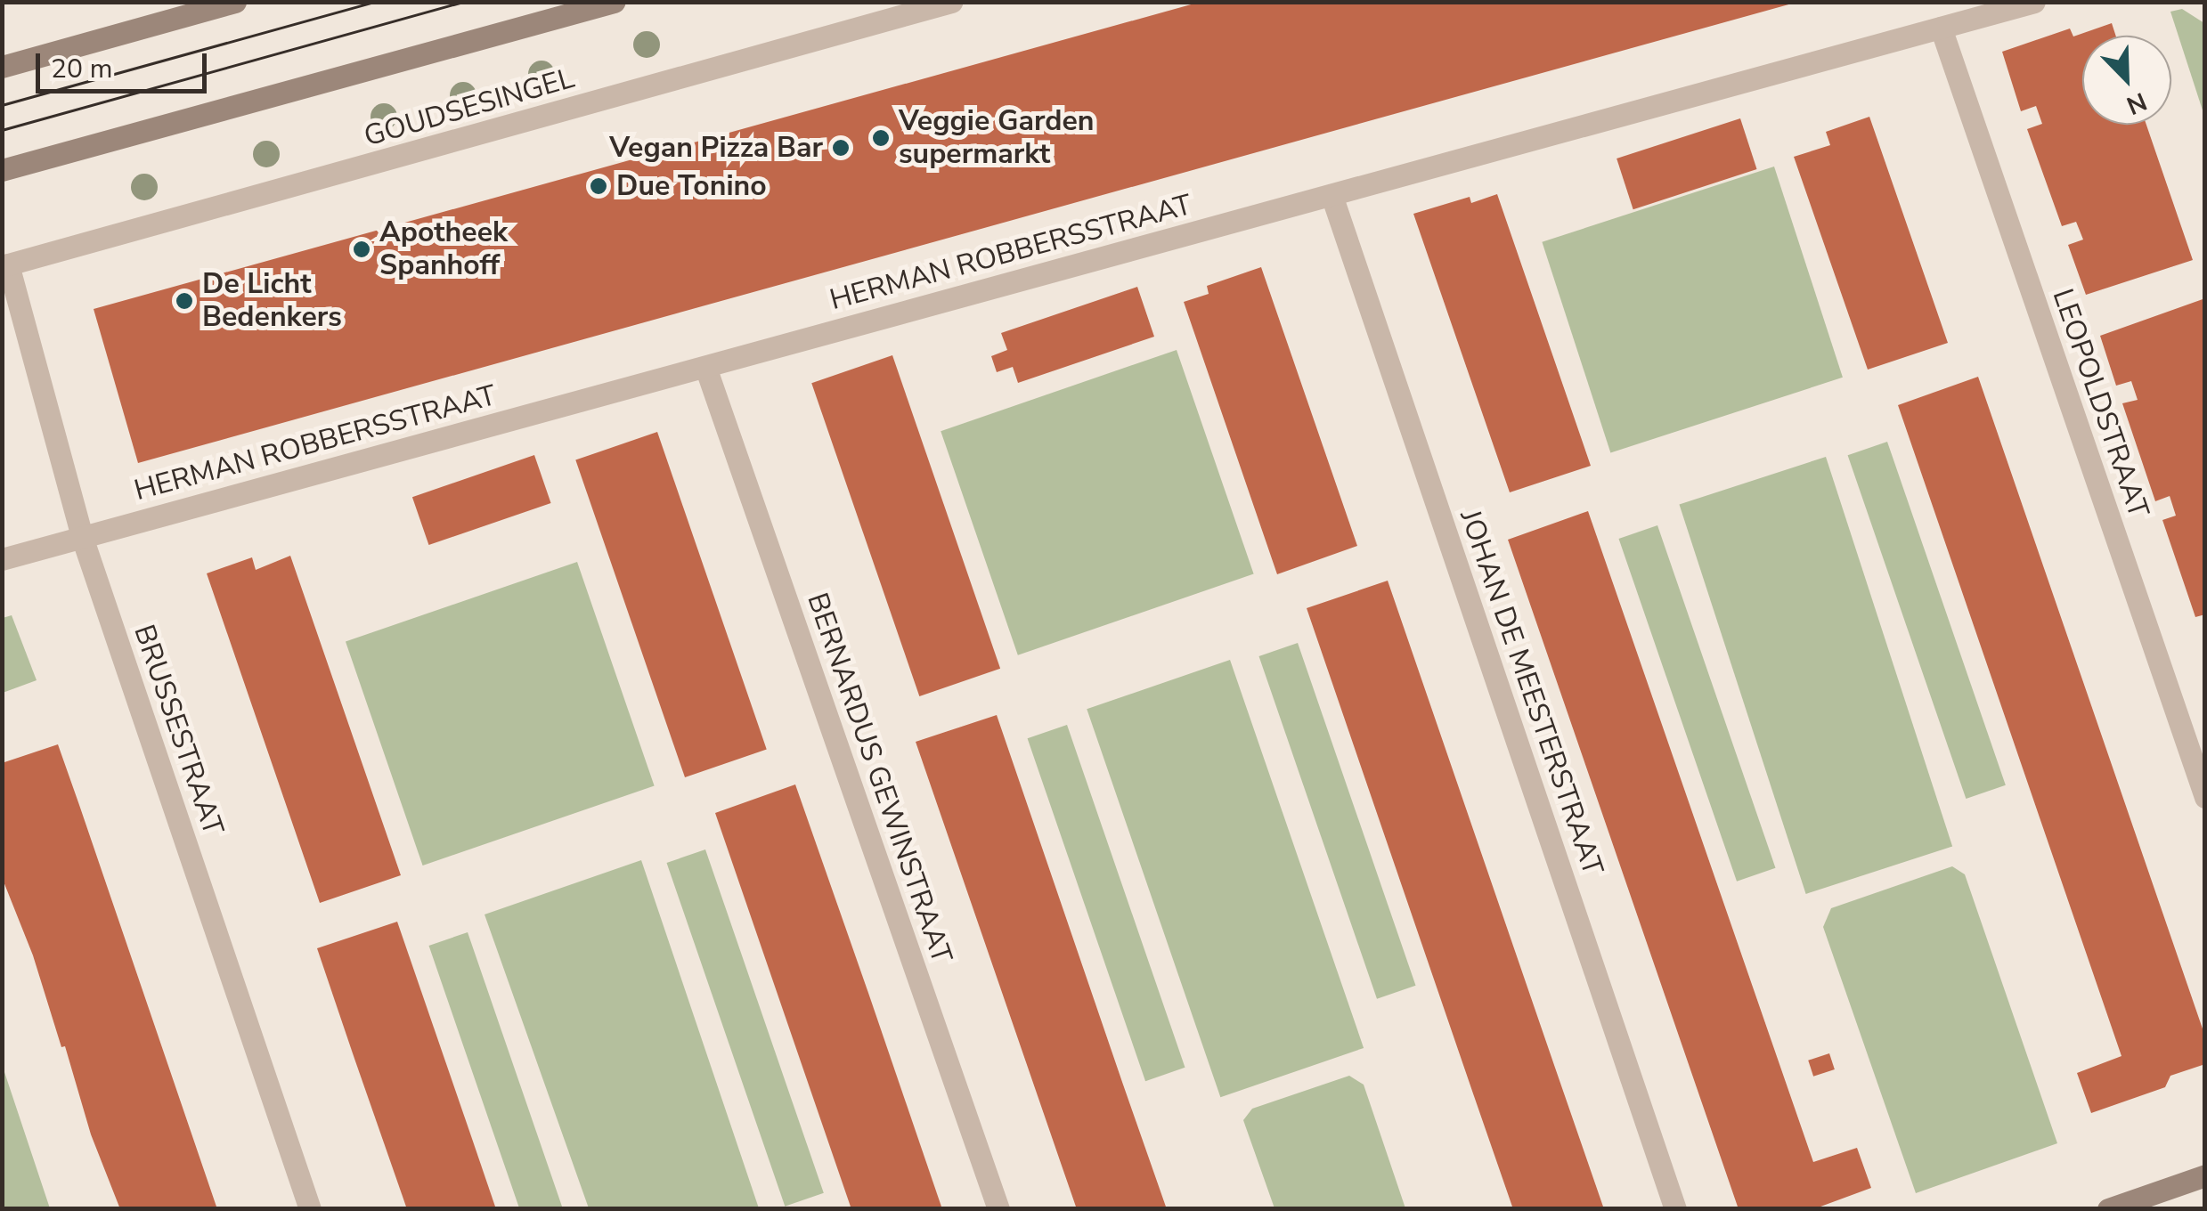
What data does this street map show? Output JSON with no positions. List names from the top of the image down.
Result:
{
  "streets": {
    "street": [
      "GOUDSESINGEL",
      "HERMAN ROBBERSSTRAAT",
      "LEOPOLDSTRAAT",
      "JOHAN DE MEESTERSTRAAT",
      "BRUSSESTRAAT",
      "BERNARDUS GEWINSTRAAT"
    ]
  },
  "crossings": [
    ["GOUDSESINGEL", "BRUSSESTRAAT"],
    ["HERMAN ROBBERSSTRAAT", "LEOPOLDSTRAAT"],
    ["HERMAN ROBBERSSTRAAT", "JOHAN DE MEESTERSTRAAT"],
    ["HERMAN ROBBERSSTRAAT", "BRUSSESTRAAT"],
    ["HERMAN ROBBERSSTRAAT", "BERNARDUS GEWINSTRAAT"]
  ],
  "places": [
    "Veggie Garden supermarkt",
    "Vegan Pizza Bar",
    "Due Tonino",
    "Apotheek Spanhoff",
    "De Licht Bedenkers"
  ],
  "scale_bar": "20 m",
  "north": "bottom right"
}
